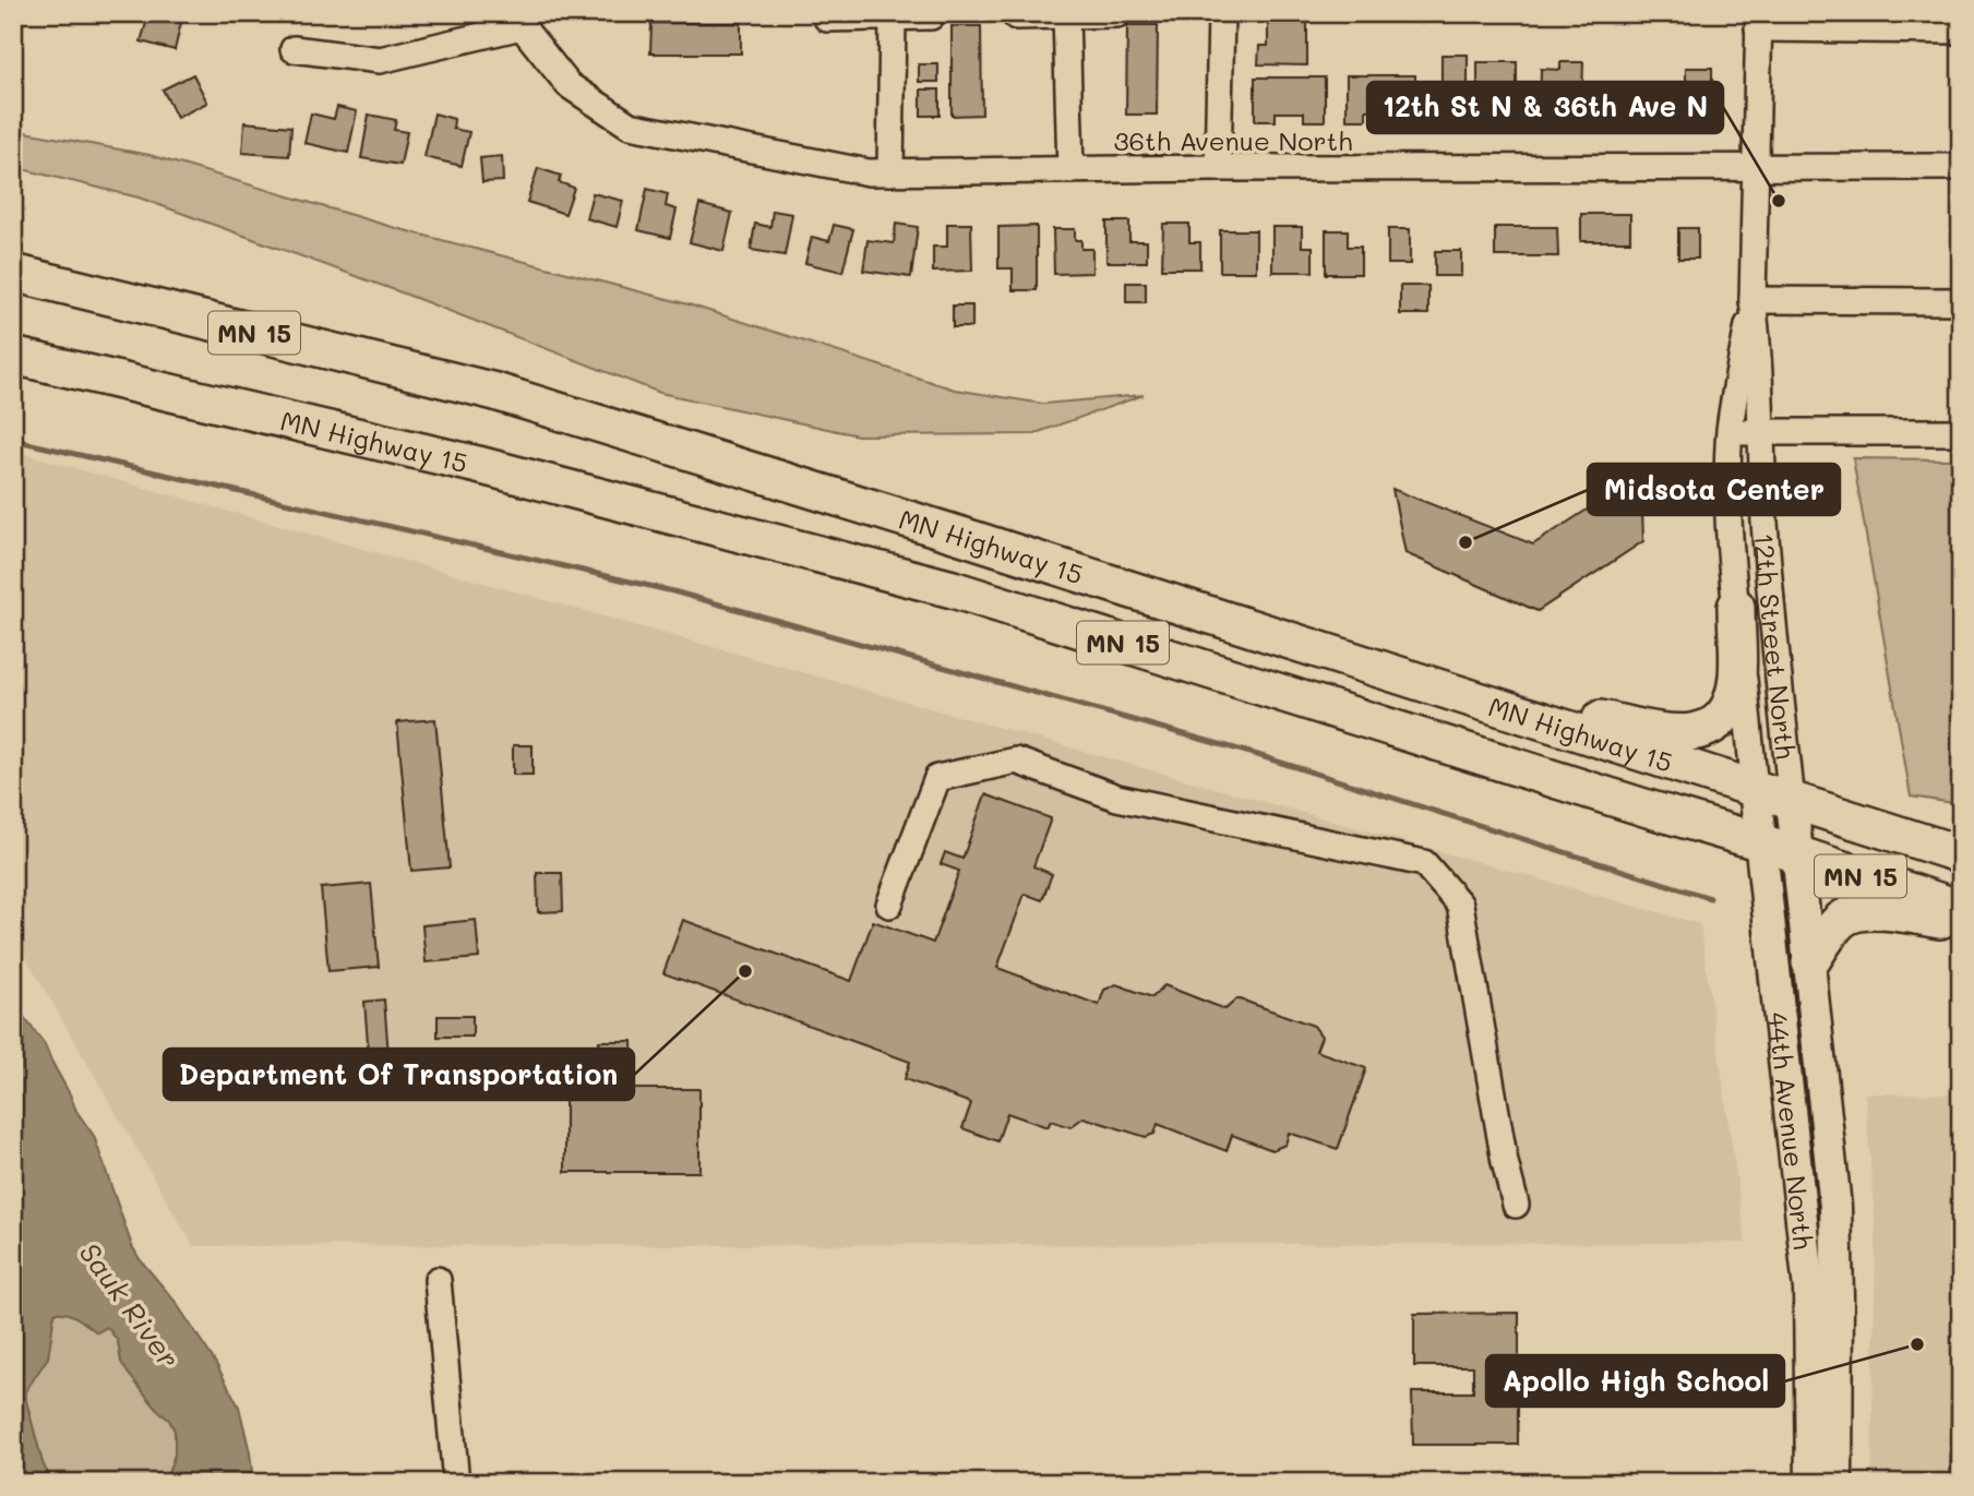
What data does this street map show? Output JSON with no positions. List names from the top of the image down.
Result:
{
  "streets": {
    "highway": ["MN 15", "MN Highway 15"],
    "main road": ["12th Street North", "44th Avenue North"],
    "street": ["36th Avenue North"]
  },
  "crossings": [
    ["36th Avenue North", "12th Street North"],
    ["MN Highway 15", "12th Street North"],
    ["MN Highway 15", "44th Avenue North"],
    ["12th Street North", "44th Avenue North"]
  ],
  "water": ["Sauk River"],
  "places": [
    "12th St N & 36th Ave N",
    "Midsota Center",
    "Department Of Transportation",
    "Apollo High School"
  ]
}
